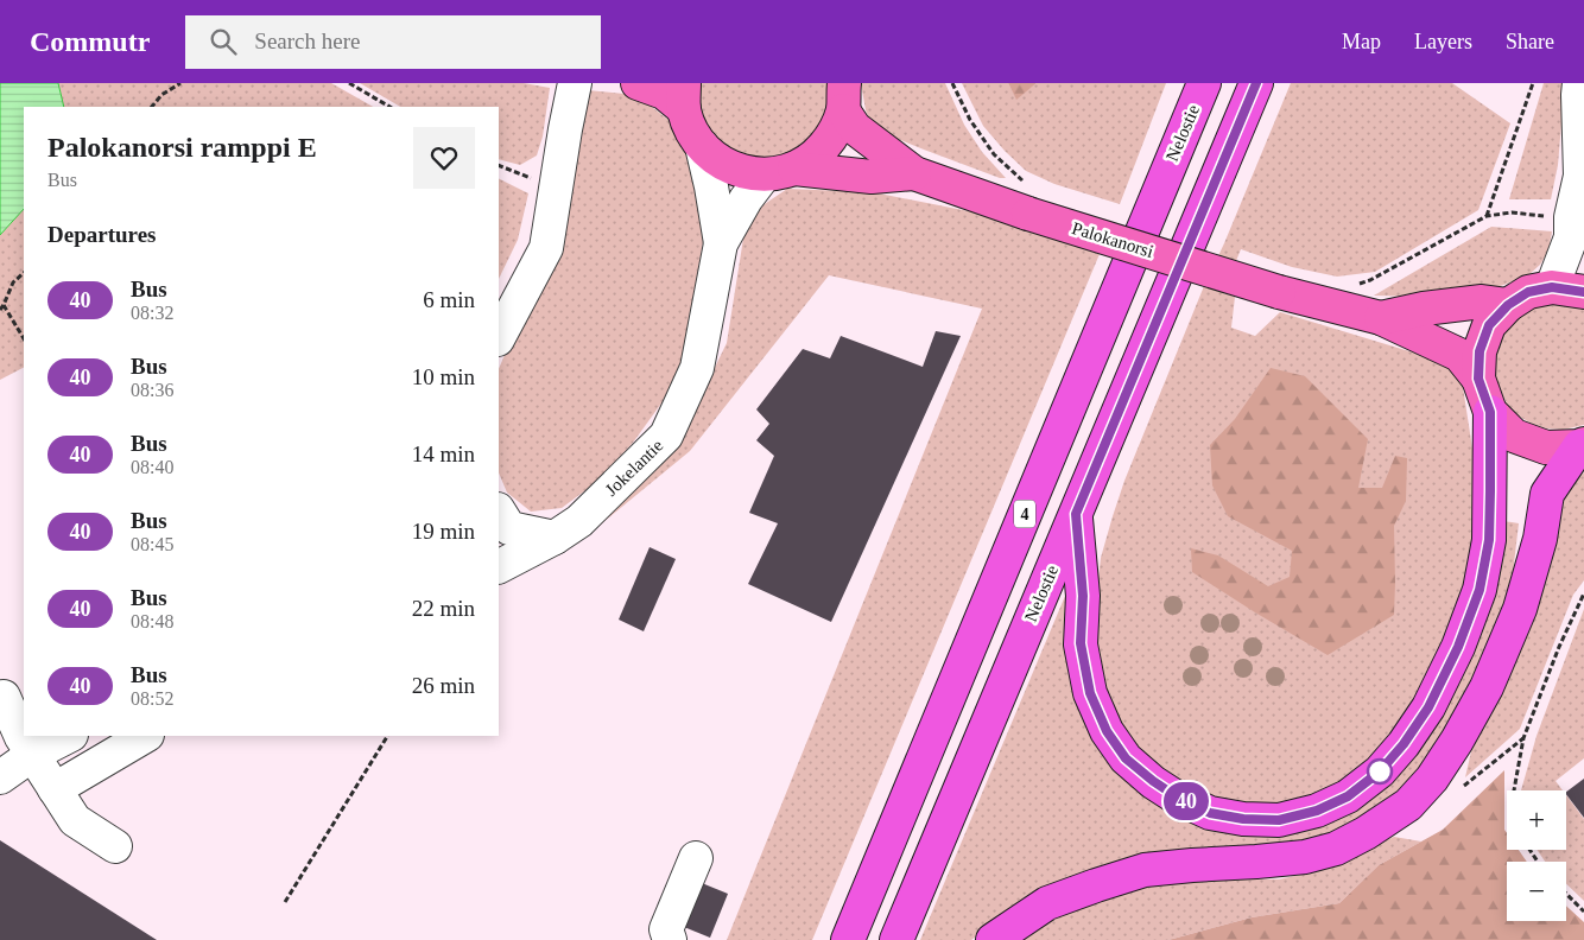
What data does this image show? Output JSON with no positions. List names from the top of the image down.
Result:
{
  "streets": {
    "highway": ["Nelostie", "4"],
    "main road": ["Palokanorsi"],
    "street": ["Jokelantie"]
  },
  "crossings": [
    ["Palokanorsi", "Jokelantie"]
  ],
  "lines": ["bus line 40"],
  "page": {
    "header": "Commutr",
    "search": "Search here",
    "nav": ["Map", "Layers", "Share"],
    "on_map": "40",
    "heading": [
      ["Palokanorsi ramppi E", "Bus"],
      "Departures"
    ],
    "list": [
      {
        "mark": "40",
        "name": "Bus",
        "note": "08:32",
        "value": "6 min"
      },
      {
        "mark": "40",
        "name": "Bus",
        "note": "08:36",
        "value": "10 min"
      },
      {
        "mark": "40",
        "name": "Bus",
        "note": "08:40",
        "value": "14 min"
      },
      {
        "mark": "40",
        "name": "Bus",
        "note": "08:45",
        "value": "19 min"
      },
      {
        "mark": "40",
        "name": "Bus",
        "note": "08:48",
        "value": "22 min"
      },
      {
        "mark": "40",
        "name": "Bus",
        "note": "08:52",
        "value": "26 min"
      }
    ],
    "map_buttons": ["+", "−"]
  }
}
